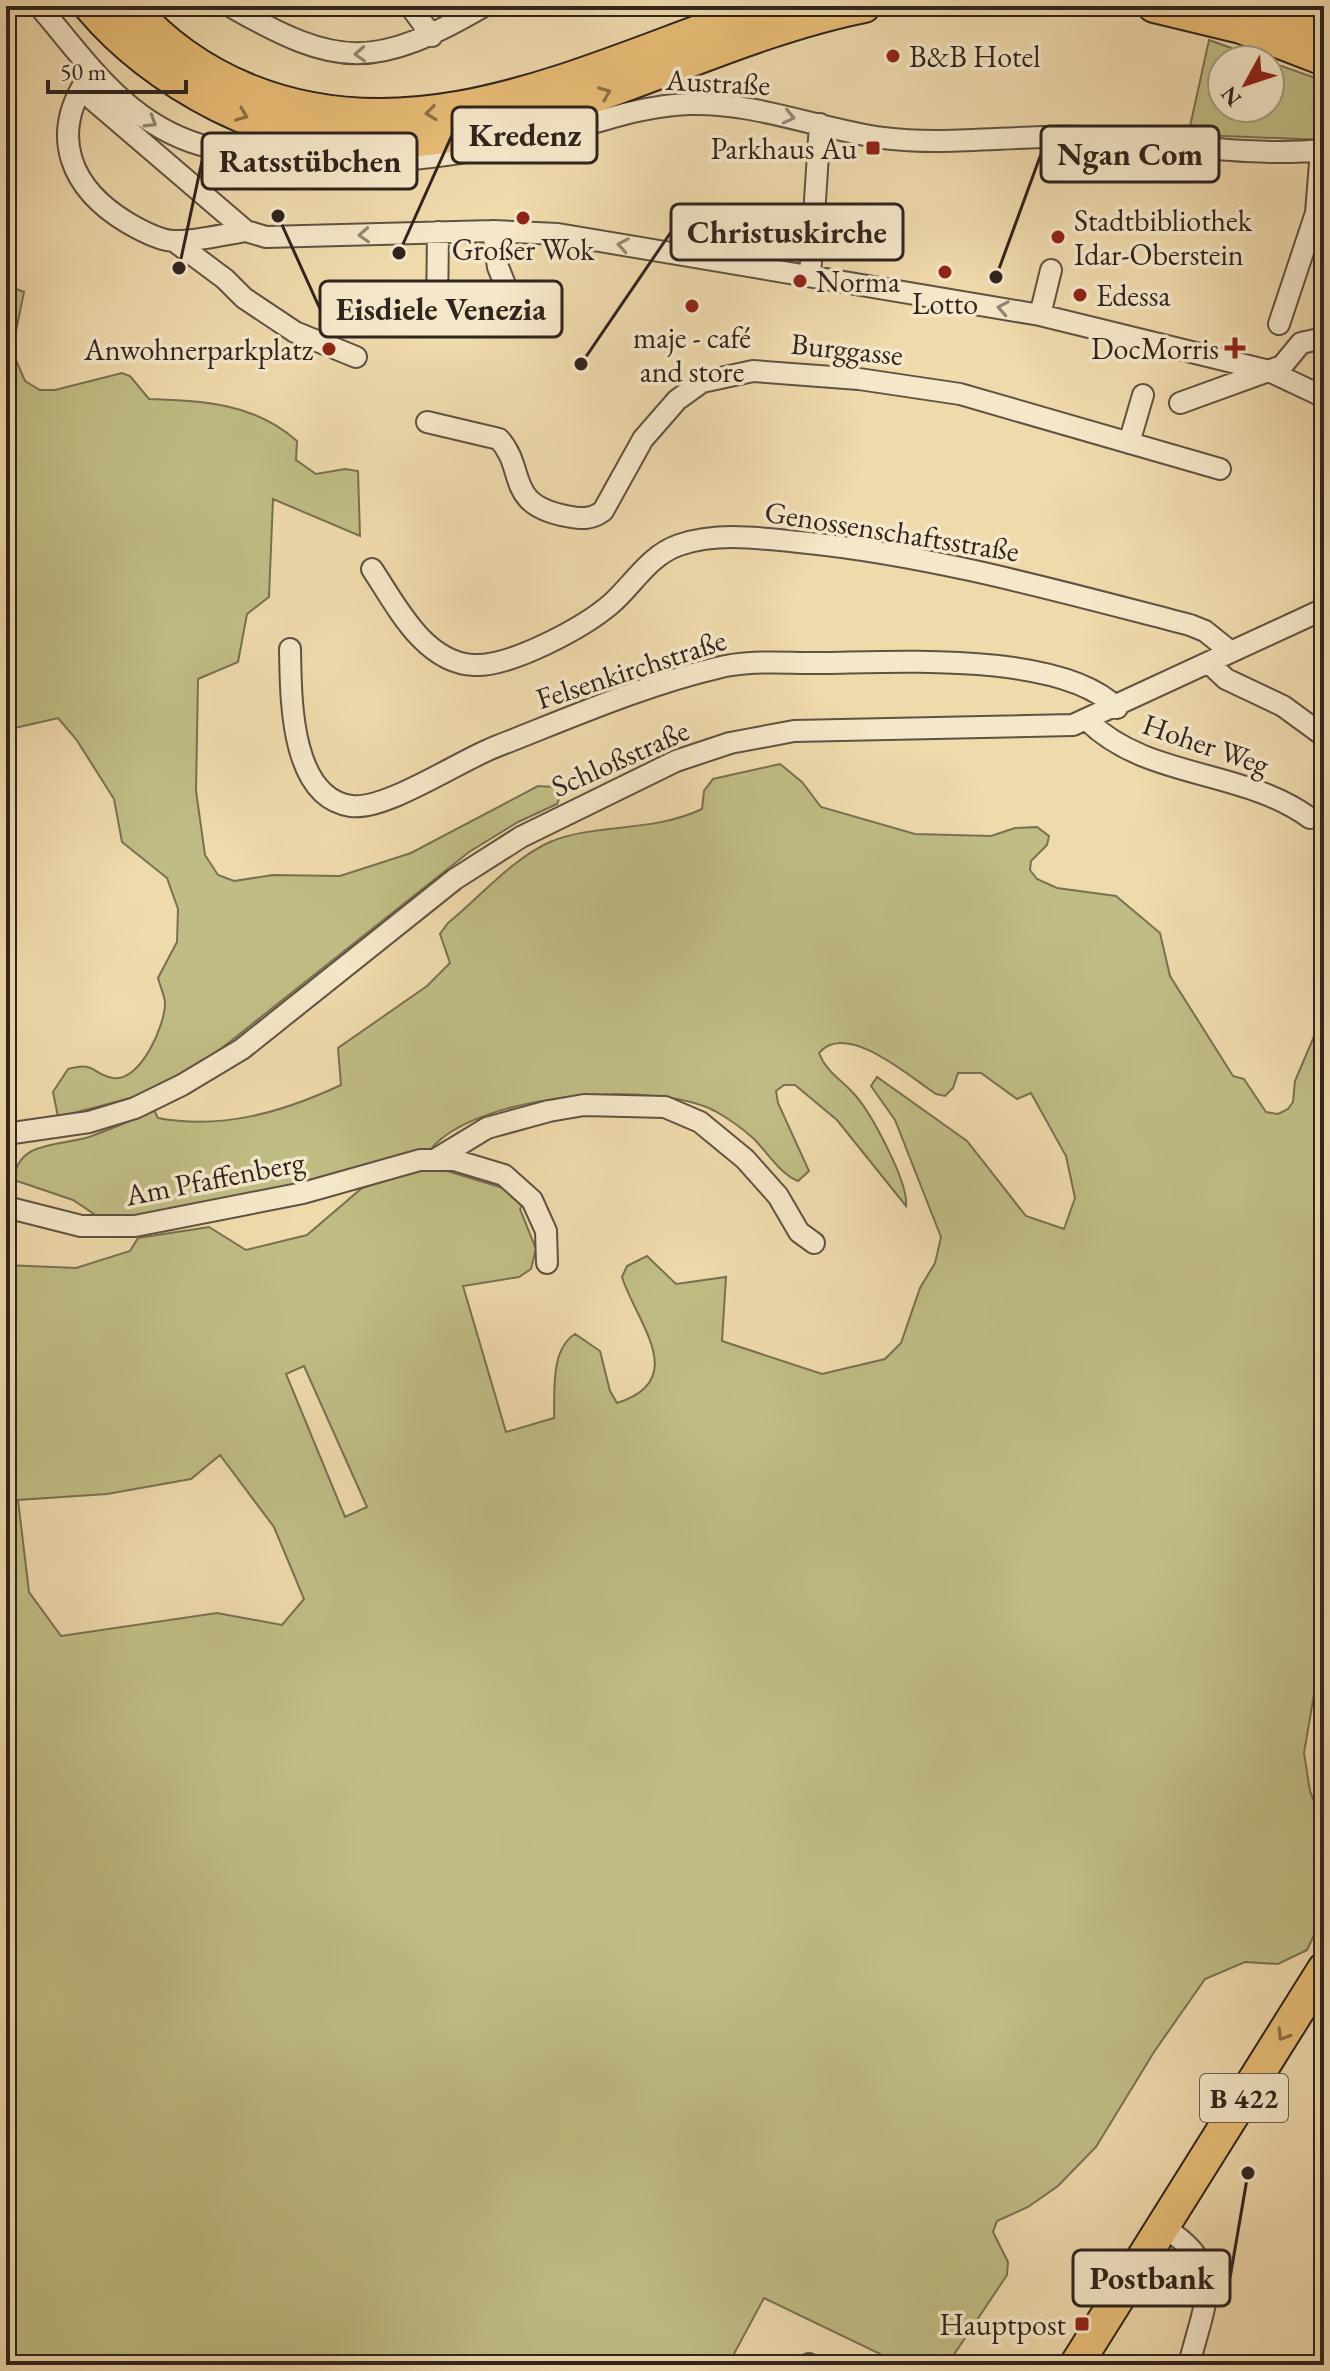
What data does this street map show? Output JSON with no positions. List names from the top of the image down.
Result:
{
  "streets": {
    "main road": ["B 422"],
    "street": [
      "Austraße",
      "Burggasse",
      "Genossenschaftsstraße",
      "Felsenkirchstraße",
      "Hoher Weg",
      "Schloßstraße",
      "Am Pfaffenberg"
    ]
  },
  "crossings": [
    ["Genossenschaftsstraße", "Schloßstraße"],
    ["Felsenkirchstraße", "Schloßstraße"],
    ["Hoher Weg", "Schloßstraße"]
  ],
  "places": {
    "other": [
      "B&B Hotel",
      "Eisdiele Venezia",
      "Großer Wok",
      "Stadtbibliothek Idar-Oberstein",
      "Kredenz",
      "Ratsstübchen",
      "Lotto",
      "Ngan Com",
      "Norma",
      "Edessa",
      "maje - café and store",
      "Anwohnerparkplatz",
      "Christuskirche",
      "Postbank"
    ],
    "transit": ["Parkhaus Au", "Hauptpost"],
    "health": ["DocMorris"]
  },
  "scale_bar": "50 m",
  "north": "bottom left"
}
